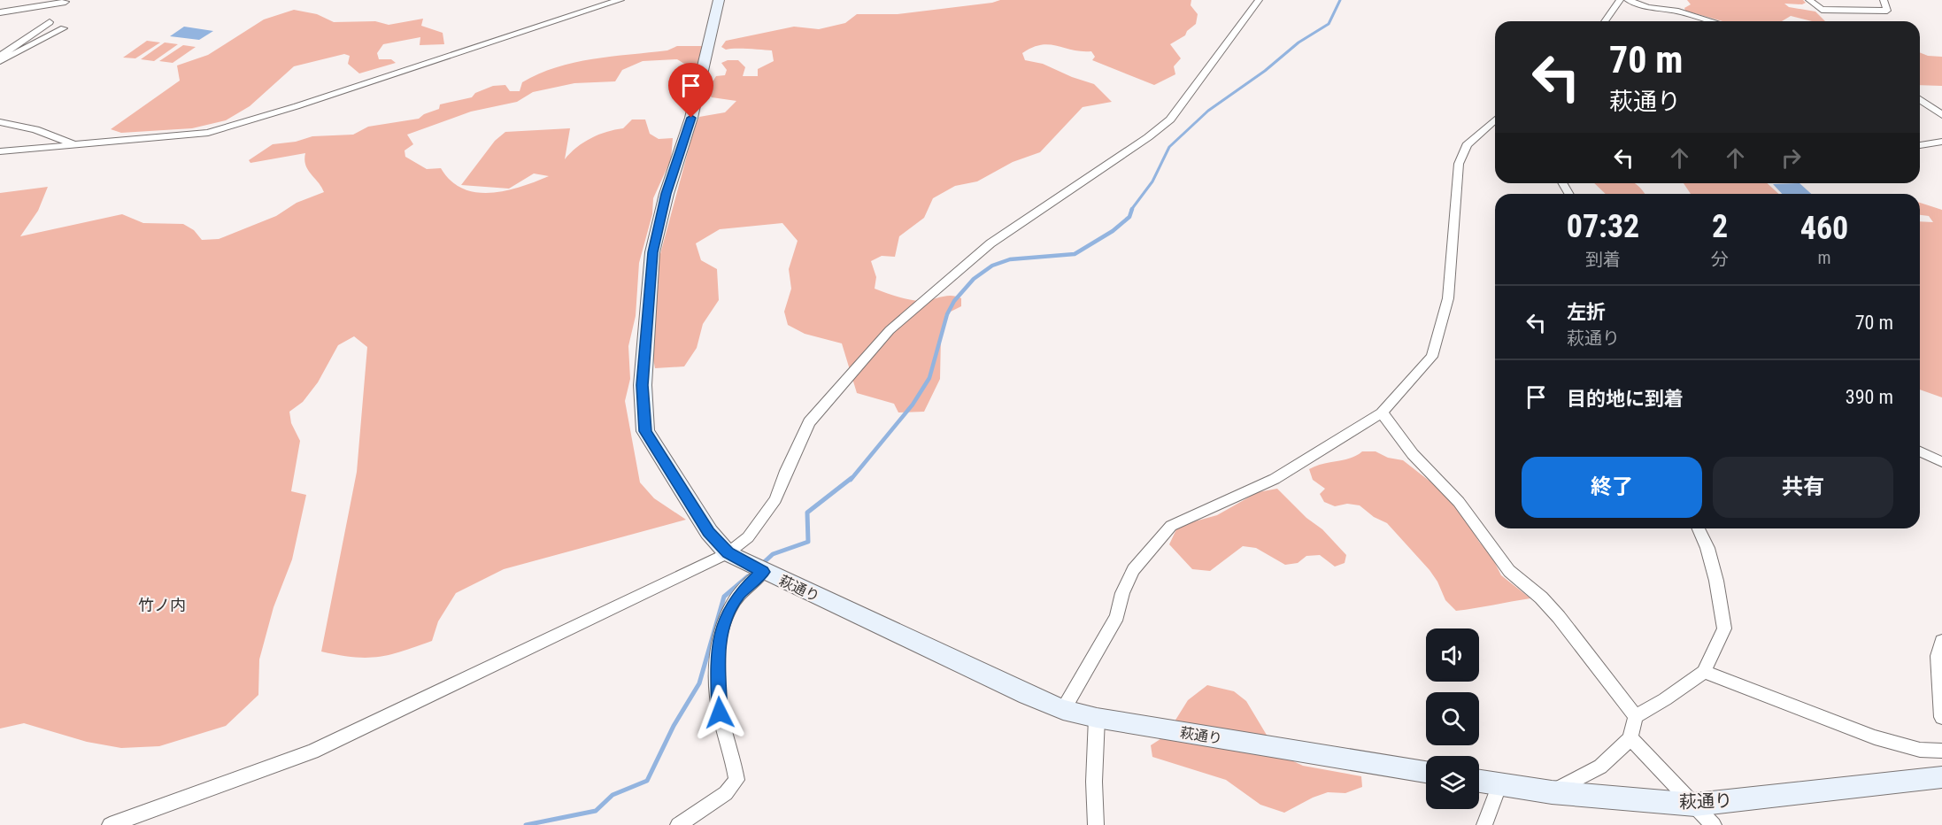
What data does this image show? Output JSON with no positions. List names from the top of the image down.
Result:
{
  "streets": {
    "street": ["萩通り"]
  },
  "districts": ["竹ノ内"],
  "page": {
    "turn": ["70 m", "萩通り"],
    "eta": [
      "07:32",
      "到着",
      "2",
      "分",
      "460",
      "m"
    ],
    "list": [
      {
        "name": "左折",
        "note": "萩通り",
        "value": "70 m"
      },
      {
        "name": "目的地に到着",
        "value": "390 m"
      }
    ],
    "buttons": ["終了", "共有"]
  }
}
